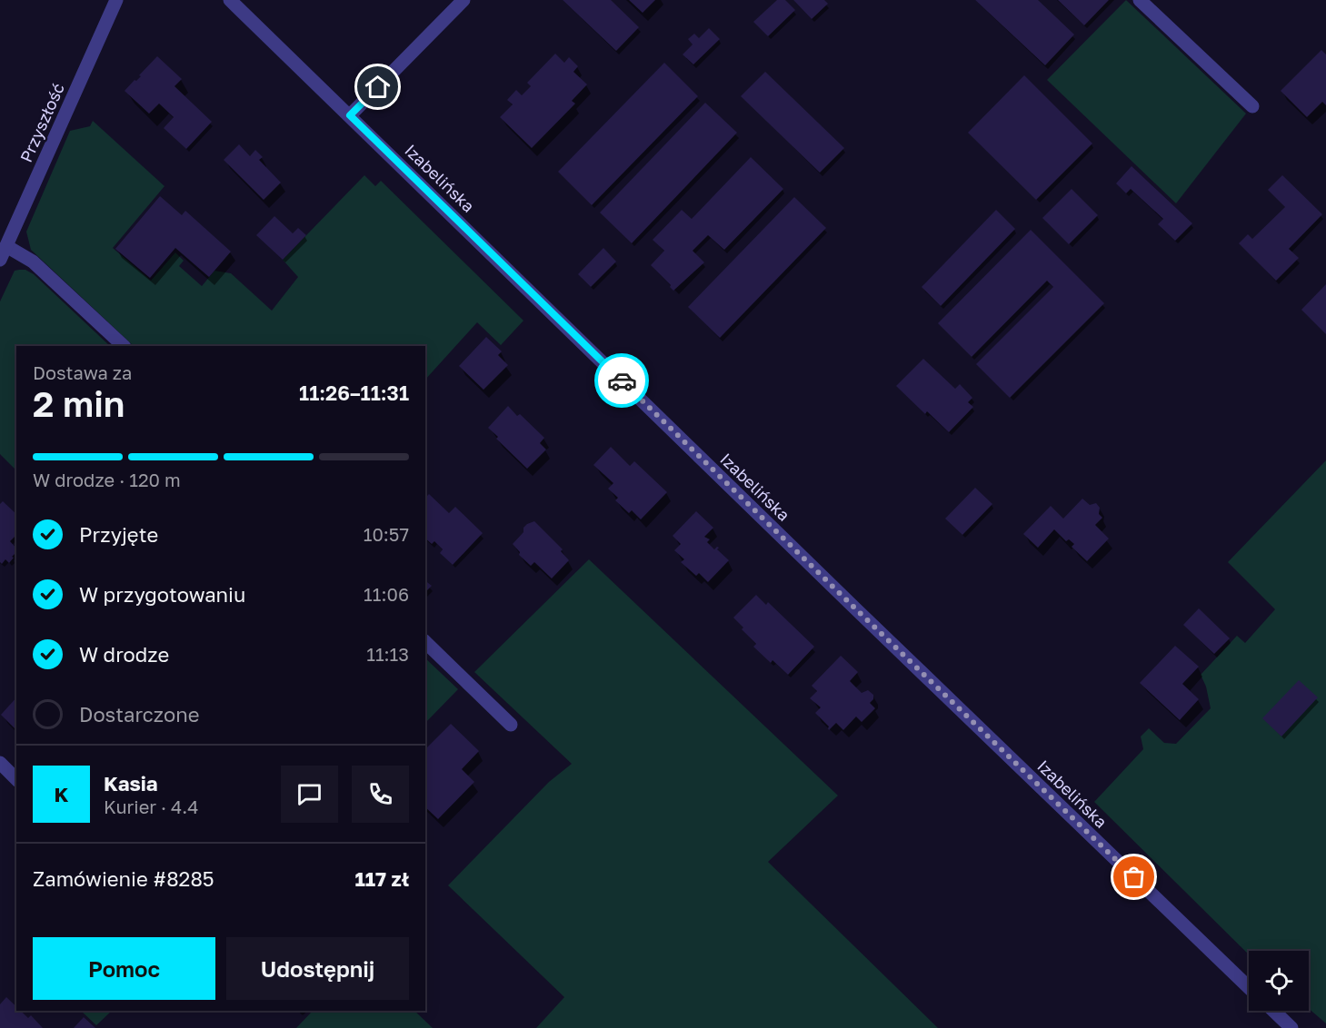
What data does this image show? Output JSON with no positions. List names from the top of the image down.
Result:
{
  "streets": {
    "street": ["Przyszłość", "Izabelińska"]
  },
  "page": {
    "heading": ["2 min", "Dostawa za", "11:26–11:31"],
    "panel": [
      "Kasia",
      "Kurier · 4.4",
      "Zamówienie #8285",
      "117 zł"
    ],
    "bar": "W drodze · 120 m",
    "list": [
      ["Przyjęte", "10:57"],
      ["W przygotowaniu", "11:06"],
      ["W drodze", "11:13"],
      "Dostarczone"
    ],
    "round": "K",
    "buttons": ["Pomoc", "Udostępnij"]
  }
}
